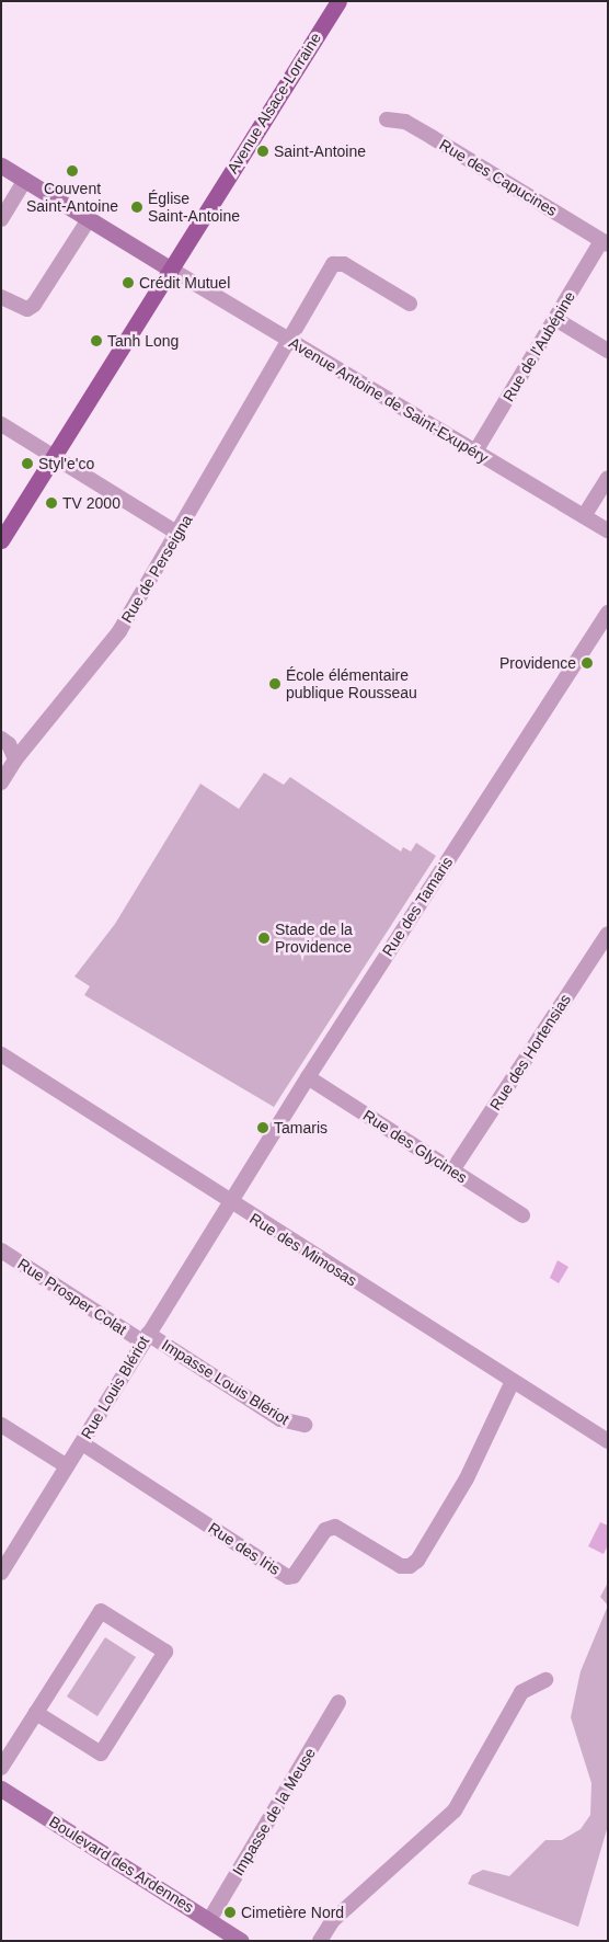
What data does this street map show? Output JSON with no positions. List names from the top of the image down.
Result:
{
  "streets": {
    "main road": ["Avenue Alsace-Lorraine", "Boulevard des Ardennes"],
    "street": [
      "Rue des Capucines",
      "Rue de l'Aubépine",
      "Avenue Antoine de Saint-Exupéry",
      "Rue de Perseigna",
      "Rue des Tamaris",
      "Rue des Hortensias",
      "Rue des Glycines",
      "Rue des Mimosas",
      "Rue Prosper Colat",
      "Impasse Louis Blériot",
      "Rue Louis Blériot",
      "Rue des Iris",
      "Impasse de la Meuse"
    ]
  },
  "crossings": [
    ["Avenue Alsace-Lorraine", "Avenue Antoine de Saint-Exupéry"],
    ["Rue des Capucines", "Rue de l'Aubépine"],
    ["Rue de l'Aubépine", "Avenue Antoine de Saint-Exupéry"],
    ["Avenue Antoine de Saint-Exupéry", "Rue de Perseigna"],
    ["Rue des Tamaris", "Rue des Glycines"],
    ["Rue des Tamaris", "Rue des Mimosas"],
    ["Rue des Tamaris", "Rue Louis Blériot"],
    ["Rue des Hortensias", "Rue des Glycines"],
    ["Rue des Mimosas", "Rue Louis Blériot"],
    ["Rue des Mimosas", "Rue des Iris"],
    ["Rue Prosper Colat", "Impasse Louis Blériot"],
    ["Rue Prosper Colat", "Rue Louis Blériot"],
    ["Impasse Louis Blériot", "Rue Louis Blériot"],
    ["Rue Louis Blériot", "Rue des Iris"],
    ["Impasse de la Meuse", "Boulevard des Ardennes"]
  ],
  "places": [
    "Saint-Antoine",
    "Couvent Saint-Antoine",
    "Église Saint-Antoine",
    "Crédit Mutuel",
    "Tanh Long",
    "Styl'e'co",
    "TV 2000",
    "Providence",
    "École élémentaire publique Rousseau",
    "Stade de la Providence",
    "Tamaris",
    "Cimetière Nord"
  ]
}
